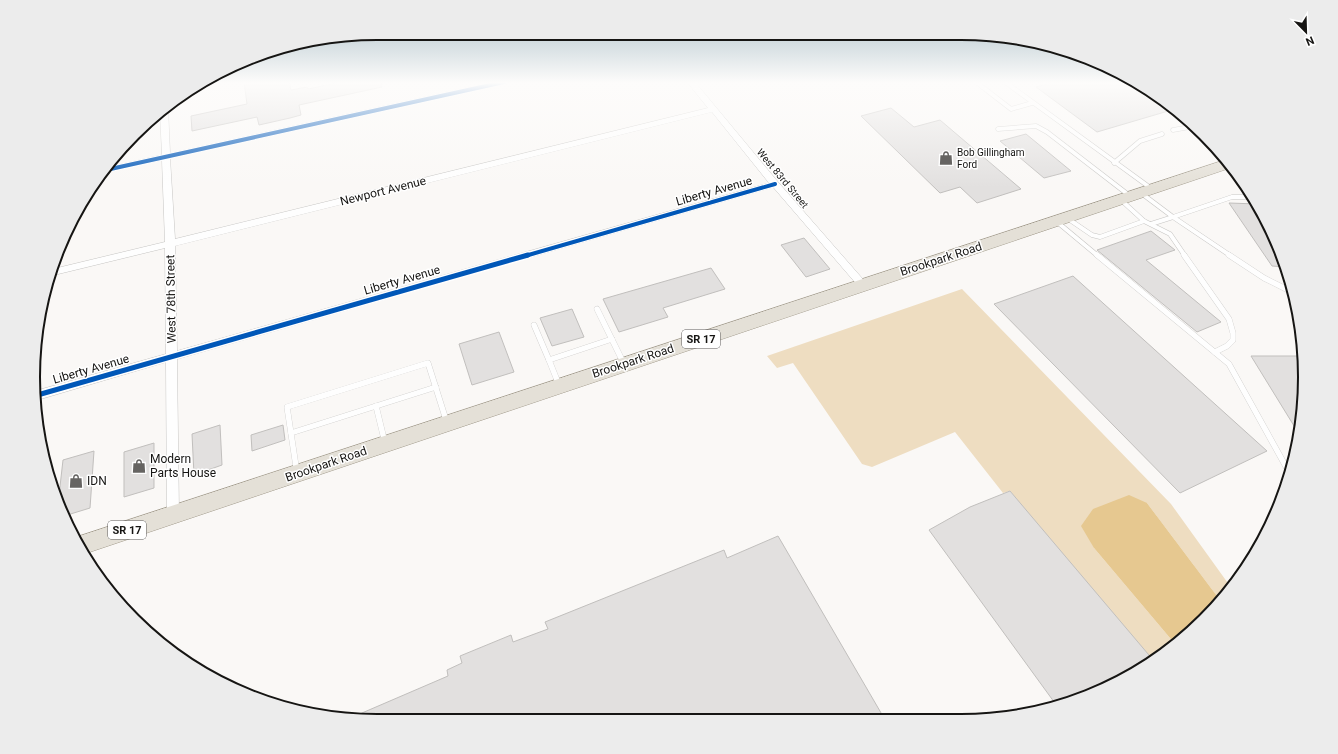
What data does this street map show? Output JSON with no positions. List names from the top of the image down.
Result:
{
  "streets": {
    "main road": ["Brookpark Road", "SR 17"],
    "street": [
      "West 83rd Street",
      "Newport Avenue",
      "Liberty Avenue",
      "West 78th Street"
    ]
  },
  "crossings": [
    ["West 83rd Street", "Liberty Avenue"],
    ["West 83rd Street", "Brookpark Road"],
    ["Newport Avenue", "West 78th Street"],
    ["Liberty Avenue", "West 78th Street"],
    ["Brookpark Road", "West 78th Street"]
  ],
  "places": {
    "shop": ["Bob Gillingham Ford", "Modern Parts House", "IDN"]
  },
  "north": "bottom right"
}
